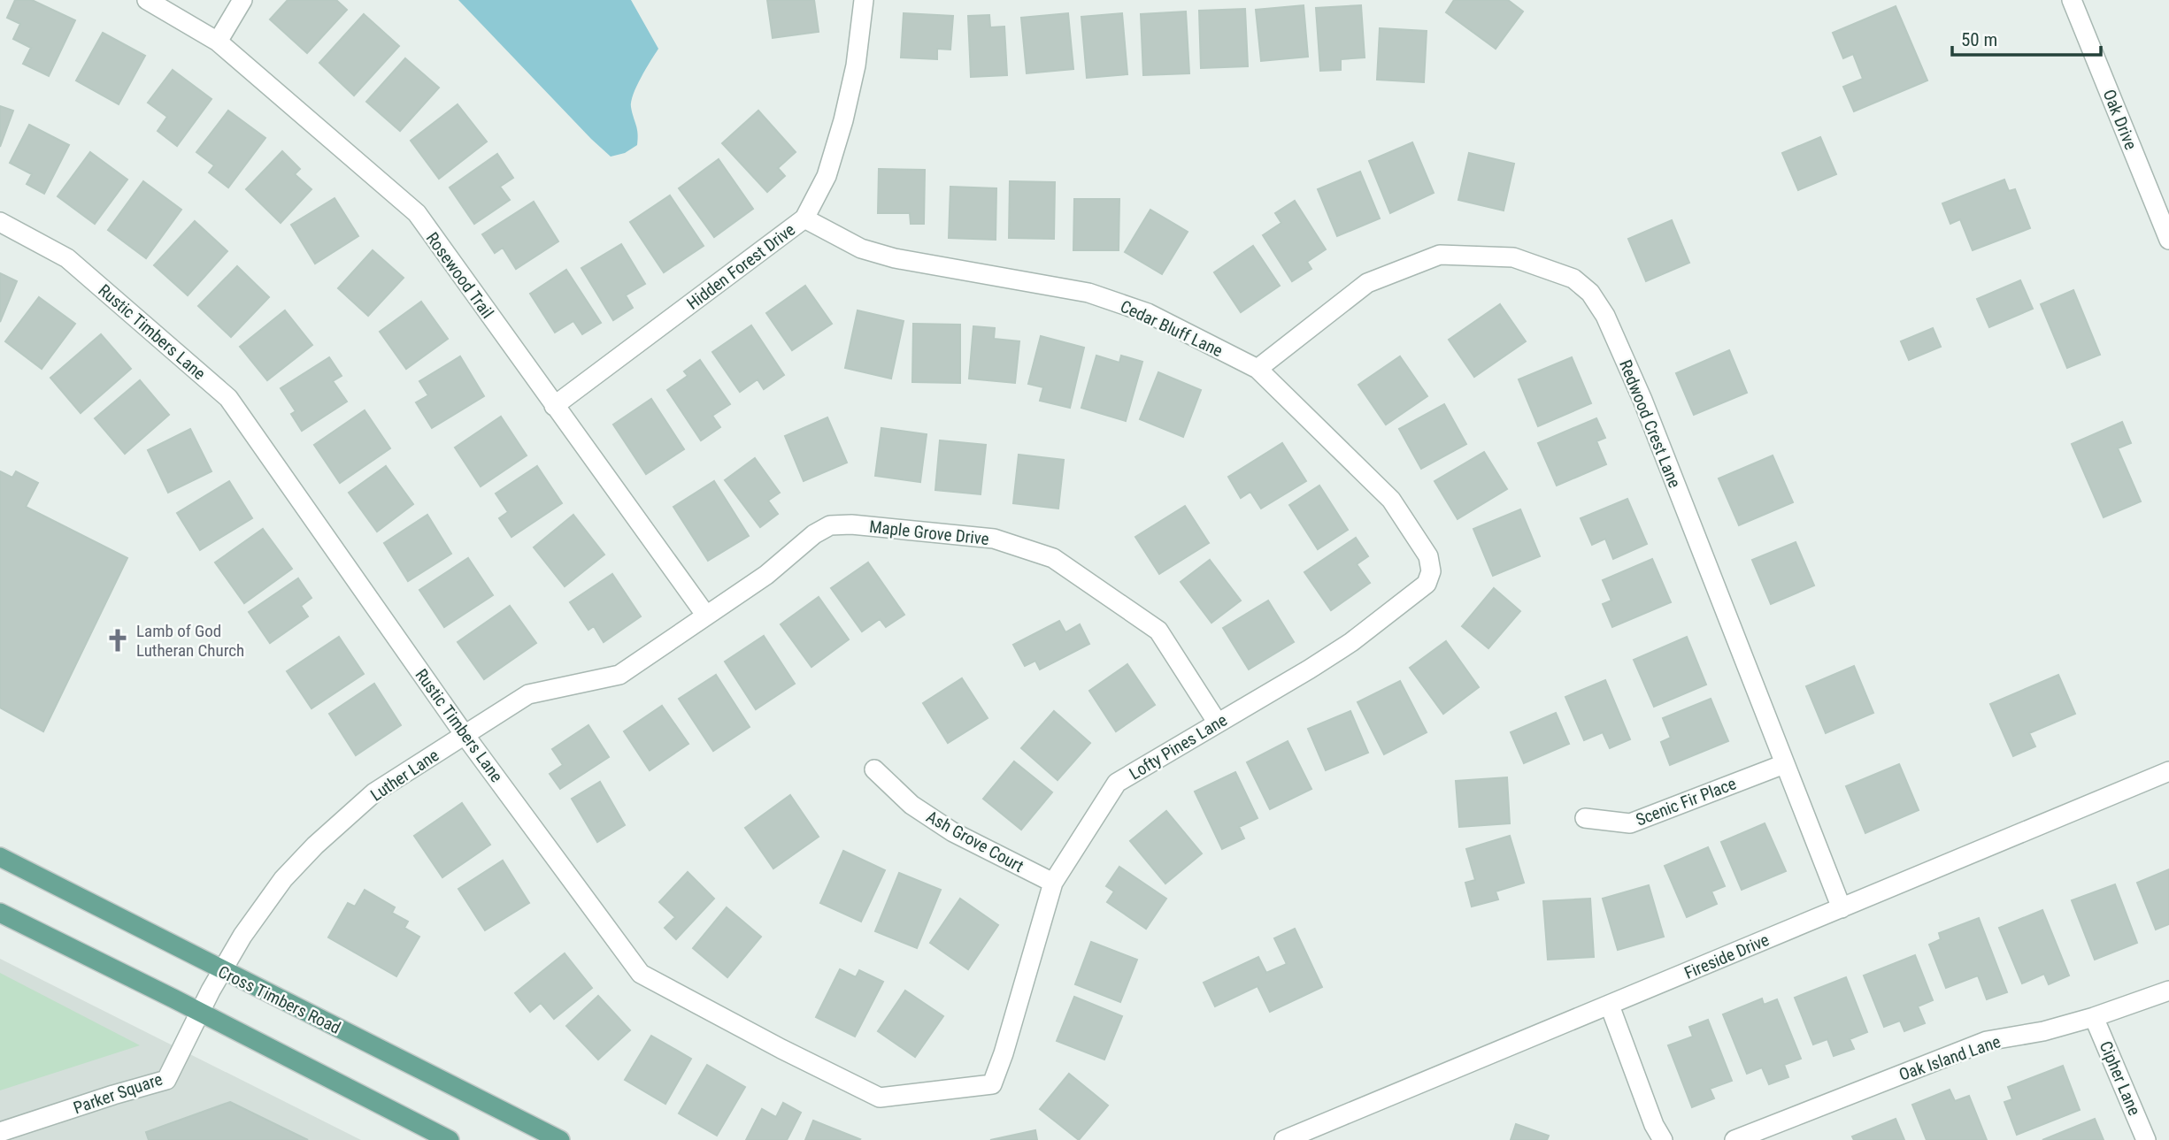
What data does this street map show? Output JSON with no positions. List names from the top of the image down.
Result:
{
  "streets": {
    "main road": ["Cross Timbers Road"],
    "street": [
      "Oak Drive",
      "Hidden Forest Drive",
      "Rosewood Trail",
      "Cedar Bluff Lane",
      "Rustic Timbers Lane",
      "Redwood Crest Lane",
      "Maple Grove Drive",
      "Lofty Pines Lane",
      "Luther Lane",
      "Scenic Fir Place",
      "Ash Grove Court",
      "Fireside Drive",
      "Oak Island Lane",
      "Cipher Lane",
      "Parker Square"
    ]
  },
  "crossings": [
    ["Hidden Forest Drive", "Rosewood Trail"],
    ["Hidden Forest Drive", "Cedar Bluff Lane"],
    ["Rosewood Trail", "Maple Grove Drive"],
    ["Rosewood Trail", "Luther Lane"],
    ["Cedar Bluff Lane", "Redwood Crest Lane"],
    ["Cedar Bluff Lane", "Lofty Pines Lane"],
    ["Rustic Timbers Lane", "Lofty Pines Lane"],
    ["Rustic Timbers Lane", "Luther Lane"],
    ["Redwood Crest Lane", "Scenic Fir Place"],
    ["Redwood Crest Lane", "Fireside Drive"],
    ["Maple Grove Drive", "Lofty Pines Lane"],
    ["Maple Grove Drive", "Luther Lane"],
    ["Lofty Pines Lane", "Ash Grove Court"],
    ["Luther Lane", "Cross Timbers Road"],
    ["Luther Lane", "Parker Square"],
    ["Oak Island Lane", "Cipher Lane"]
  ],
  "places": {
    "church": ["Lamb of God Lutheran Church"]
  },
  "scale_bar": "50 m"
}
